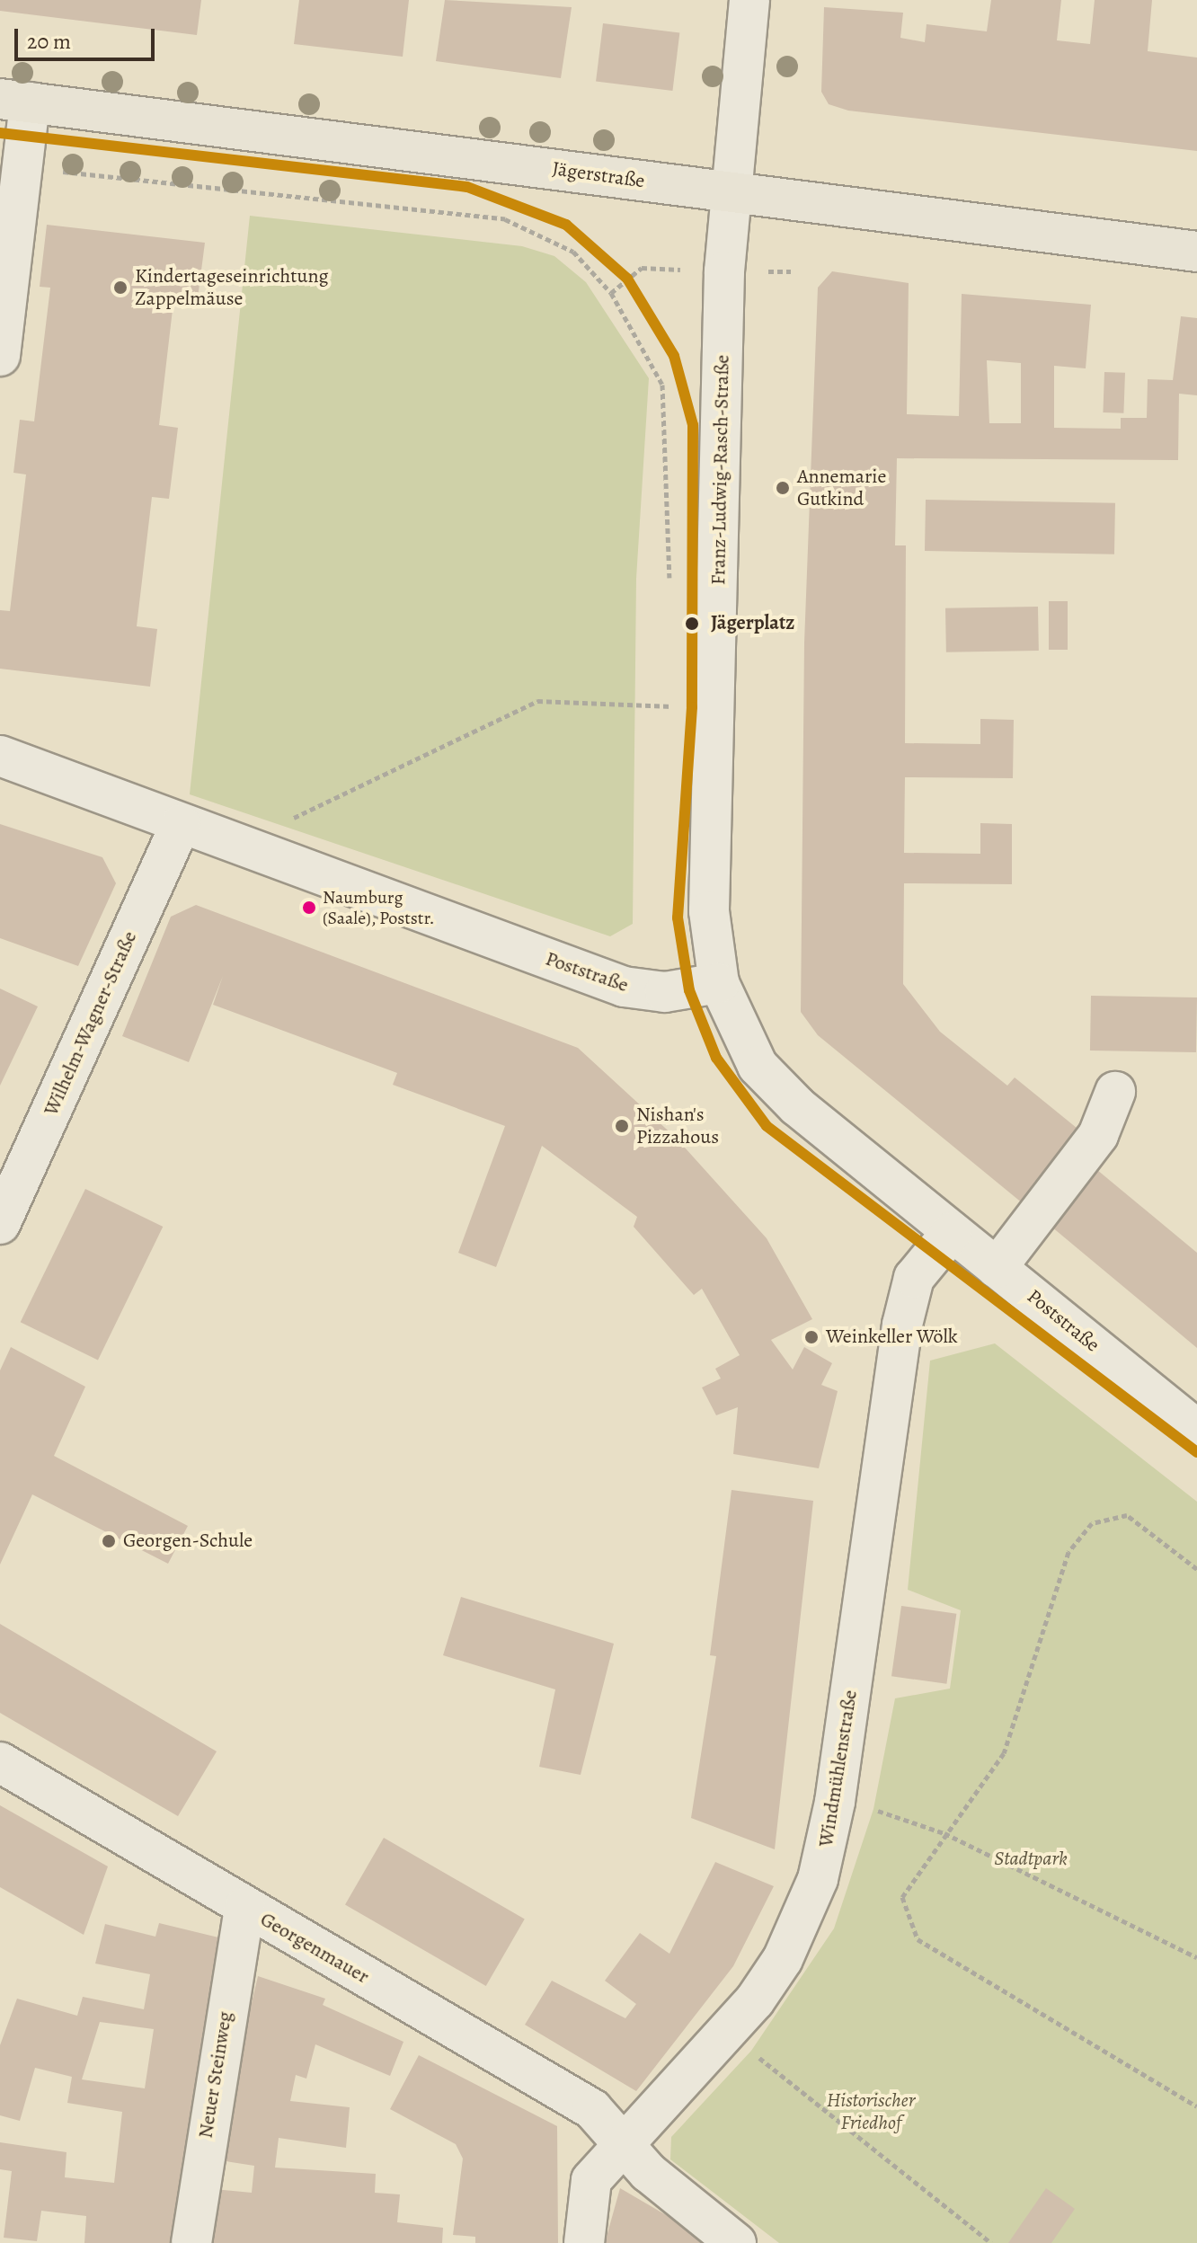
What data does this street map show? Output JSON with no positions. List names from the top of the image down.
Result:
{
  "streets": {
    "main road": ["Jägerstraße"],
    "street": [
      "Franz-Ludwig-Rasch-Straße",
      "Poststraße",
      "Wilhelm-Wagner-Straße",
      "Windmühlenstraße",
      "Georgenmauer",
      "Neuer Steinweg"
    ]
  },
  "crossings": [
    ["Jägerstraße", "Franz-Ludwig-Rasch-Straße"],
    ["Franz-Ludwig-Rasch-Straße", "Poststraße"],
    ["Poststraße", "Wilhelm-Wagner-Straße"],
    ["Poststraße", "Windmühlenstraße"],
    ["Windmühlenstraße", "Georgenmauer"],
    ["Georgenmauer", "Neuer Steinweg"]
  ],
  "parks": ["Stadtpark", "Historischer Friedhof"],
  "places": [
    "Kindertageseinrichtung Zappelmäuse",
    "Annemarie Gutkind",
    "Jägerplatz",
    "Naumburg (Saale), Poststr.",
    "Nishan's Pizzahous",
    "Weinkeller Wölk",
    "Georgen-Schule"
  ],
  "scale_bar": "20 m"
}
